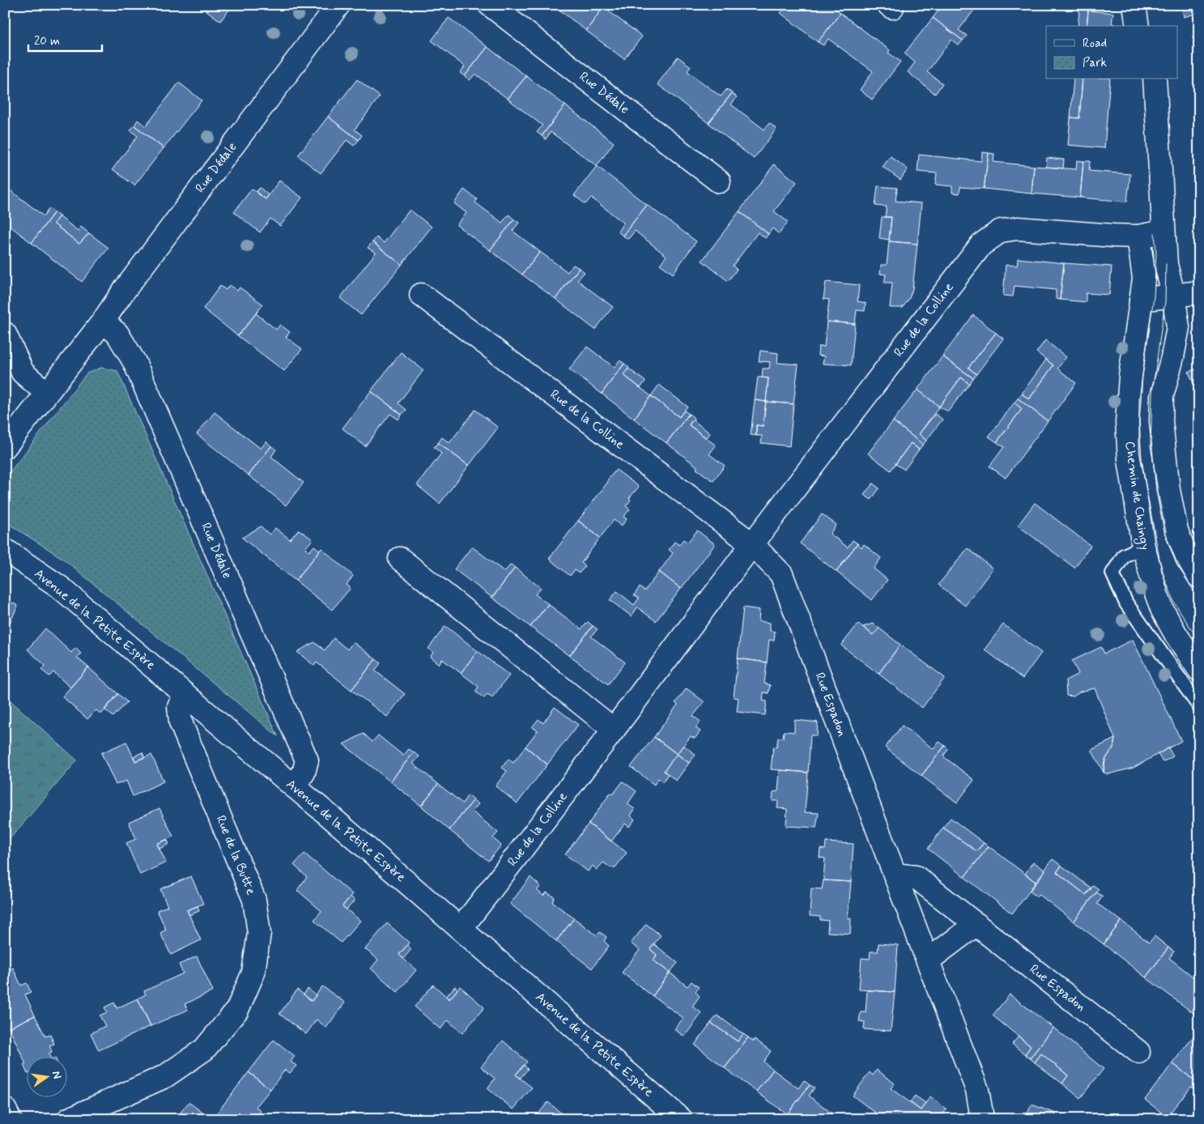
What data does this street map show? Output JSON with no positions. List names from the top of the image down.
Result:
{
  "streets": {
    "street": [
      "Rue Dédale",
      "Rue de la Colline",
      "Chemin de Chaingy",
      "Avenue de la Petite Espère",
      "Rue Espadon",
      "Rue de la Butte"
    ]
  },
  "crossings": [
    ["Rue Dédale", "Avenue de la Petite Espère"],
    ["Rue de la Colline", "Chemin de Chaingy"],
    ["Rue de la Colline", "Avenue de la Petite Espère"],
    ["Rue de la Colline", "Rue Espadon"],
    ["Avenue de la Petite Espère", "Rue de la Butte"]
  ],
  "legend": ["Road", "Park"],
  "scale_bar": "20 m",
  "north": "right"
}
